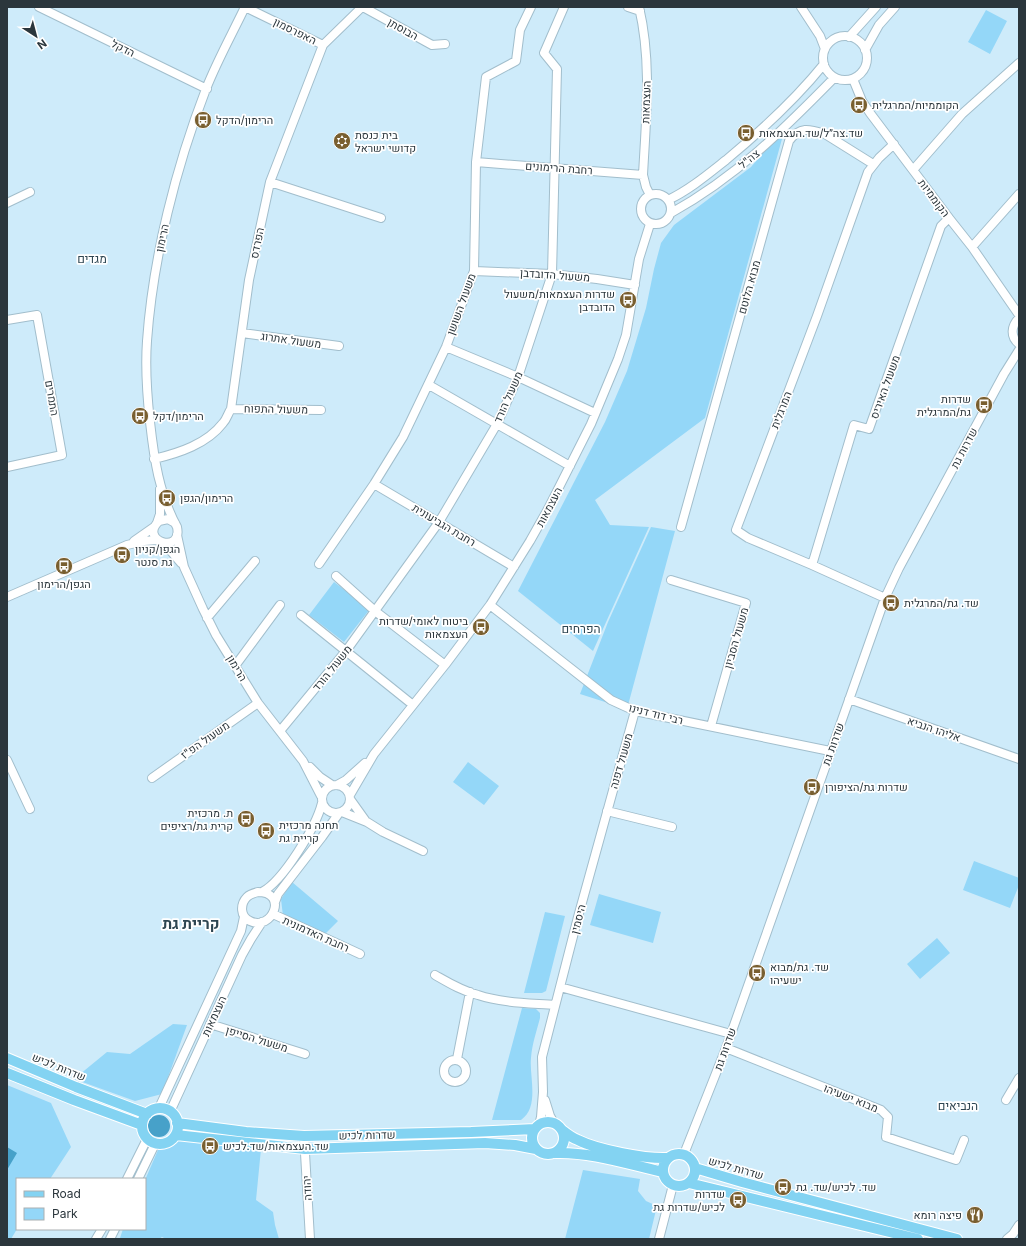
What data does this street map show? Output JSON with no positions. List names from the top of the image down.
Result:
{
  "streets": {
    "main road": ["שדרות לכיש"],
    "street": [
      "הבוסתן",
      "האפרסמון",
      "הדקל",
      "העצמאות",
      "צה\"ל",
      "רחבת הרימונים",
      "הקוממיות",
      "הרימון",
      "הפרדס",
      "משעול הדובדבן",
      "מבוא הלוטם",
      "משעול השושן",
      "משעול אתרוג",
      "משעול האיריס",
      "משעול הורד",
      "התמרים",
      "משעול התפוח",
      "המרגלית",
      "שדרות גת",
      "רחבת הגביעונית",
      "משעול הסביון",
      "רבי דוד דנינו",
      "אליהו הנביא",
      "משעול הפ\"ז",
      "משעול דפנה",
      "היסמין",
      "רחבת האדמונית",
      "משעול הסייפן",
      "מבוא ישעיהו",
      "יהודה"
    ]
  },
  "crossings": [
    ["הבוסתן", "הפרדס"],
    ["האפרסמון", "הרימון"],
    ["האפרסמון", "הפרדס"],
    ["הדקל", "הרימון"],
    ["העצמאות", "צה\"ל"],
    ["העצמאות", "רחבת הרימונים"],
    ["העצמאות", "הרימון"],
    ["העצמאות", "משעול הדובדבן"],
    ["העצמאות", "רחבת הגביעונית"],
    ["העצמאות", "רבי דוד דנינו"],
    ["העצמאות", "רחבת האדמונית"],
    ["העצמאות", "משעול הסייפן"],
    ["העצמאות", "שדרות לכיש"],
    ["צה\"ל", "הקוממיות"],
    ["רחבת הרימונים", "משעול השושן"],
    ["רחבת הרימונים", "משעול הורד"],
    ["הקוממיות", "משעול האיריס"],
    ["הקוממיות", "המרגלית"],
    ["הרימון", "הפרדס"],
    ["הרימון", "משעול הורד"],
    ["הרימון", "משעול הפ\"ז"],
    ["הפרדס", "משעול אתרוג"],
    ["הפרדס", "משעול התפוח"],
    ["משעול הדובדבן", "משעול השושן"],
    ["משעול הדובדבן", "משעול הורד"],
    ["מבוא הלוטם", "המרגלית"],
    ["משעול השושן", "רחבת הגביעונית"],
    ["משעול האיריס", "המרגלית"],
    ["משעול הורד", "רחבת הגביעונית"],
    ["המרגלית", "שדרות גת"],
    ["שדרות גת", "רבי דוד דנינו"],
    ["שדרות גת", "אליהו הנביא"],
    ["שדרות גת", "שדרות לכיש"],
    ["שדרות גת", "מבוא ישעיהו"],
    ["משעול הסביון", "רבי דוד דנינו"],
    ["רבי דוד דנינו", "משעול דפנה"],
    ["משעול דפנה", "היסמין"],
    ["היסמין", "שדרות לכיש"],
    ["שדרות לכיש", "יהודה"]
  ],
  "districts": [
    "מגדים",
    "הפרחים",
    "קריית גת",
    "הנביאים"
  ],
  "places": {
    "bus stop": [
      "הקוממיות/המרגלית",
      "הרימון/הדקל",
      "שד.צה״ל/שד.העצמאות",
      "שדרות העצמאות/משעול הדובדבן",
      "שדרות גת/המרגלית",
      "הרימון/דקל",
      "הרימון/הגפן",
      "הגפן/קניון גת סנטר",
      "הגפן/הרימון",
      "שד. גת/המרגלית",
      "ביטוח לאומי/שדרות העצמאות",
      "שדרות גת/הציפורן",
      "ת. מרכזית קרית גת/רציפים",
      "תחנה מרכזית קריית גת",
      "שד. גת/מבוא ישעיהו",
      "שד.העצמאות/שד.לכיש",
      "שד. לכיש/שד. גת",
      "שדרות לכיש/שדרות גת"
    ],
    "synagogue": ["בית כנסת קדושי ישראל"],
    "restaurant": ["פיצה רומא"]
  },
  "legend": ["Road", "Park"],
  "north": "bottom right"
}
